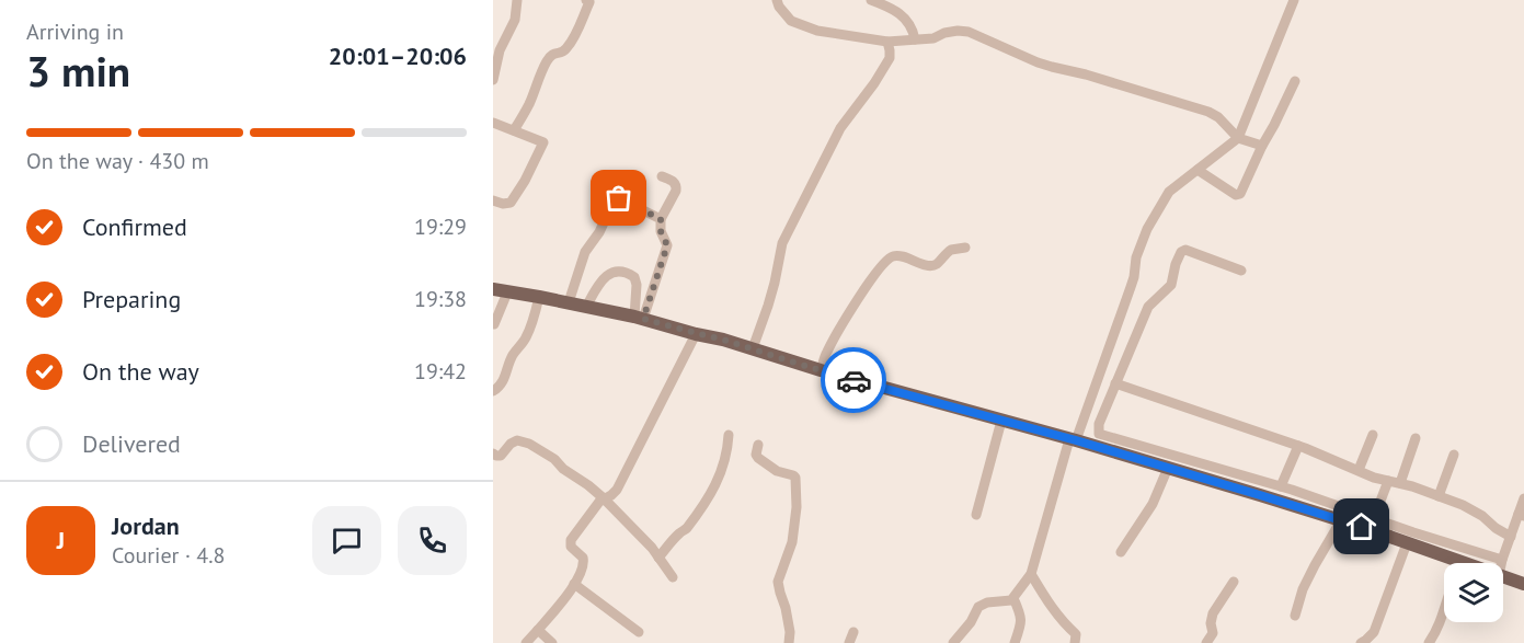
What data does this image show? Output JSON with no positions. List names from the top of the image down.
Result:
{
  "page": {
    "heading": ["3 min", "Arriving in", "20:01–20:06"],
    "panel": ["Jordan", "Courier · 4.8"],
    "bar": "On the way · 430 m",
    "list": [
      ["Confirmed", "19:29"],
      ["Preparing", "19:38"],
      ["On the way", "19:42"],
      "Delivered"
    ],
    "round": "J"
  }
}
